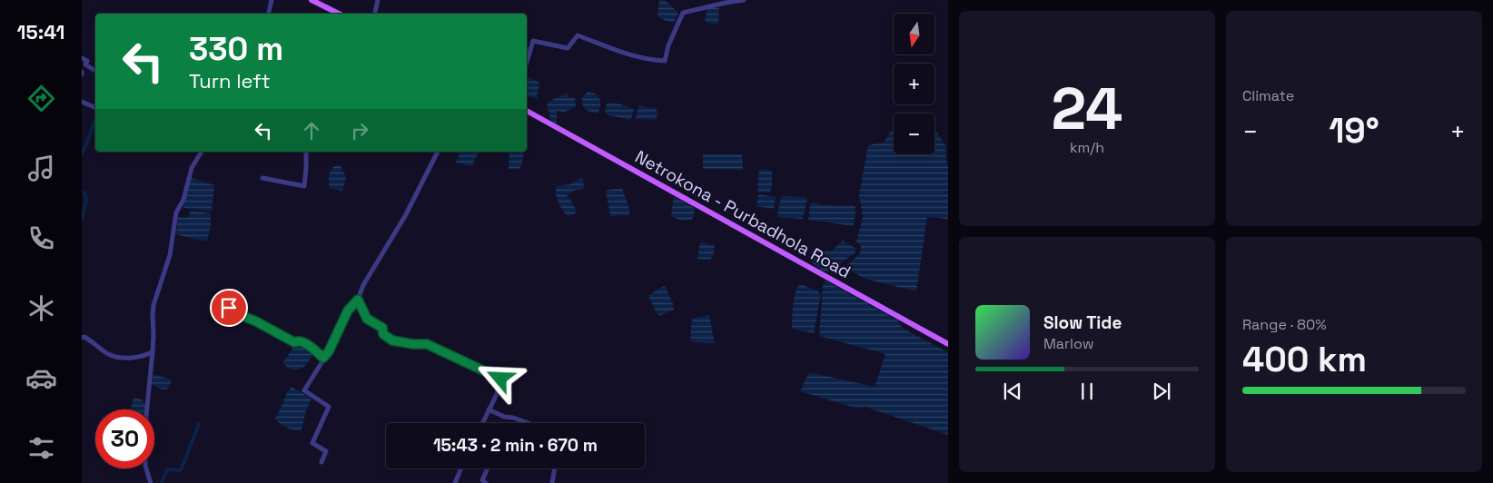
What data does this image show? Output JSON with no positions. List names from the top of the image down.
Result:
{
  "streets": {
    "main road": ["Netrokona - Purbadhola Road"]
  },
  "north": "bottom",
  "page": {
    "tabs": "15:41",
    "tile": [
      ["24", "km/h"],
      "Climate",
      ["Range · 80%", "400 km"]
    ],
    "map_buttons": ["+", "−"],
    "turn": ["330 m", "Turn left"],
    "heat": ["−", "19°", "+"],
    "song": ["Slow Tide", "Marlow"],
    "limit": "30",
    "trip": "15:43 · 2 min · 670 m"
  }
}
